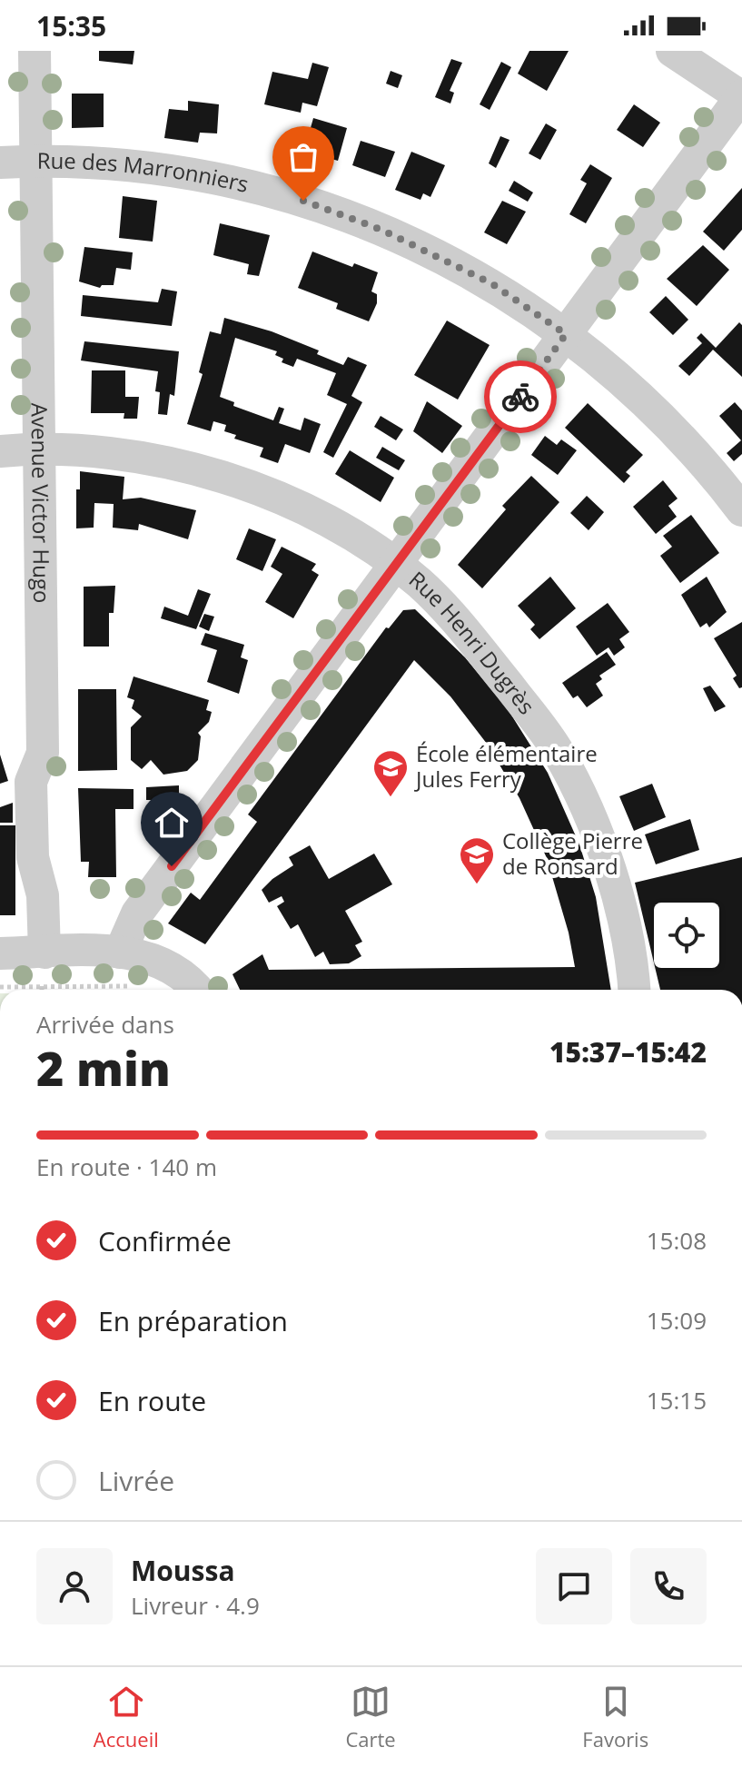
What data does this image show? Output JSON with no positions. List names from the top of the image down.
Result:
{
  "streets": {
    "street": ["Rue des Marronniers", "Avenue Victor Hugo", "Rue Henri Dugrès"]
  },
  "crossings": [
    ["Rue des Marronniers", "Avenue Victor Hugo"],
    ["Avenue Victor Hugo", "Rue Henri Dugrès"]
  ],
  "places": {
    "school or university": ["École élémentaire Jules Ferry", "Collège Pierre de Ronsard"]
  },
  "page": {
    "status": "15:35",
    "heading": ["2 min", "Arrivée dans", "15:37–15:42"],
    "panel": ["Moussa", "Livreur · 4.9"],
    "bar": "En route · 140 m",
    "list": [
      ["Confirmée", "15:08"],
      ["En préparation", "15:09"],
      ["En route", "15:15"],
      "Livrée"
    ],
    "tabs": ["Accueil", "Carte", "Favoris"]
  }
}
